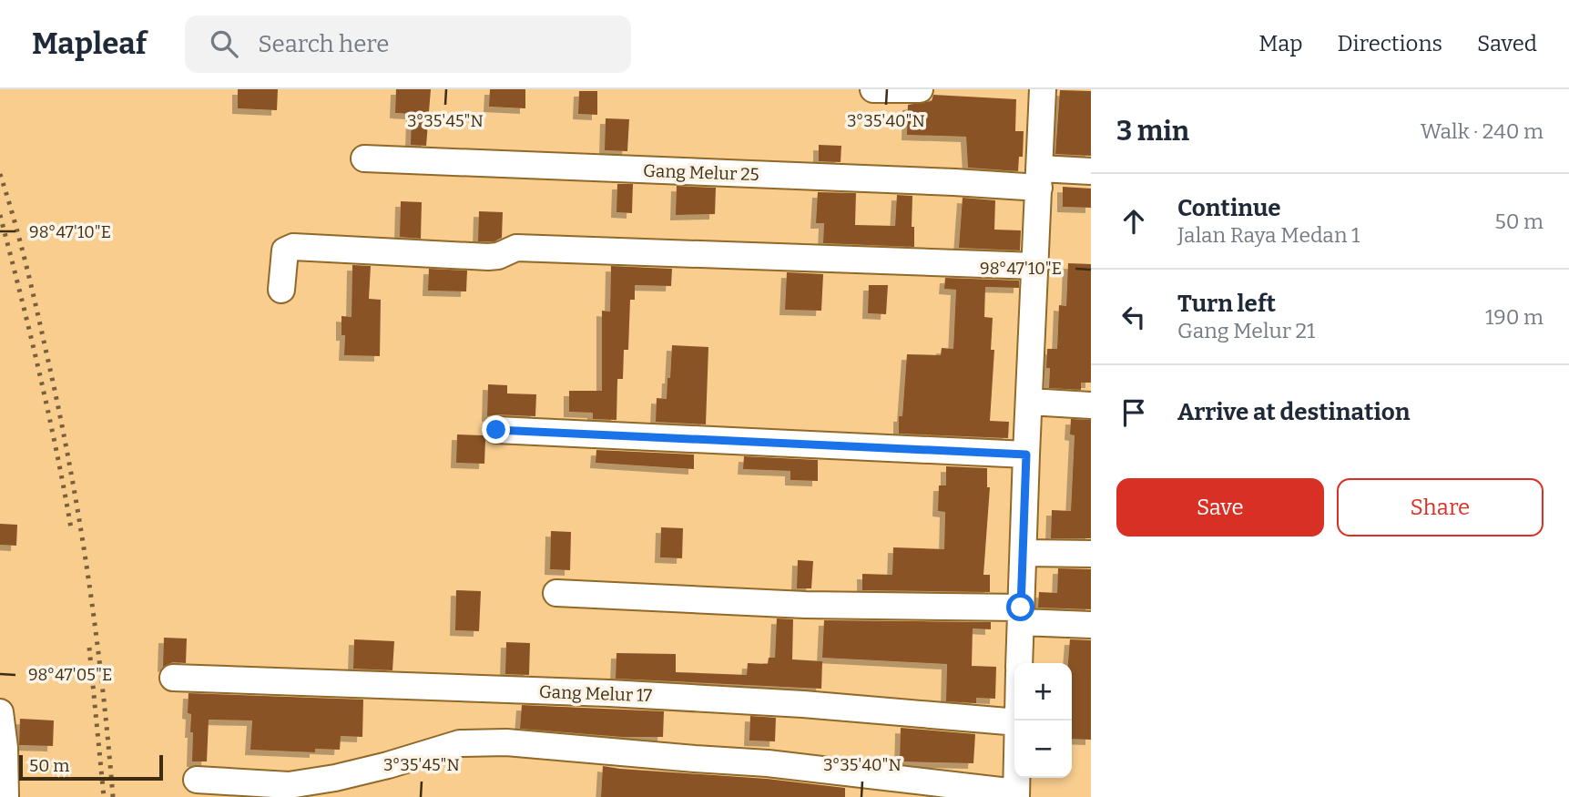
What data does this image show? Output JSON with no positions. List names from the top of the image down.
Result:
{
  "streets": {
    "street": ["Gang Melur 25", "Gang Melur 17"]
  },
  "scale_bar": "50 m",
  "page": {
    "header": "Mapleaf",
    "search": "Search here",
    "nav": ["Map", "Directions", "Saved"],
    "heading": ["3 min", "Walk · 240 m"],
    "list": [
      ["Continue", "Jalan Raya Medan 1", "50 m"],
      ["Turn left", "Gang Melur 21", "190 m"],
      "Arrive at destination"
    ],
    "buttons": ["Save", "Share"],
    "map_buttons": ["+", "−"],
    "scale": "50 m"
  },
  "coordinates": [
    "3°35'45\"N",
    "3°35'40\"N",
    "98°47'10\"E",
    "98°47'05\"E"
  ]
}
